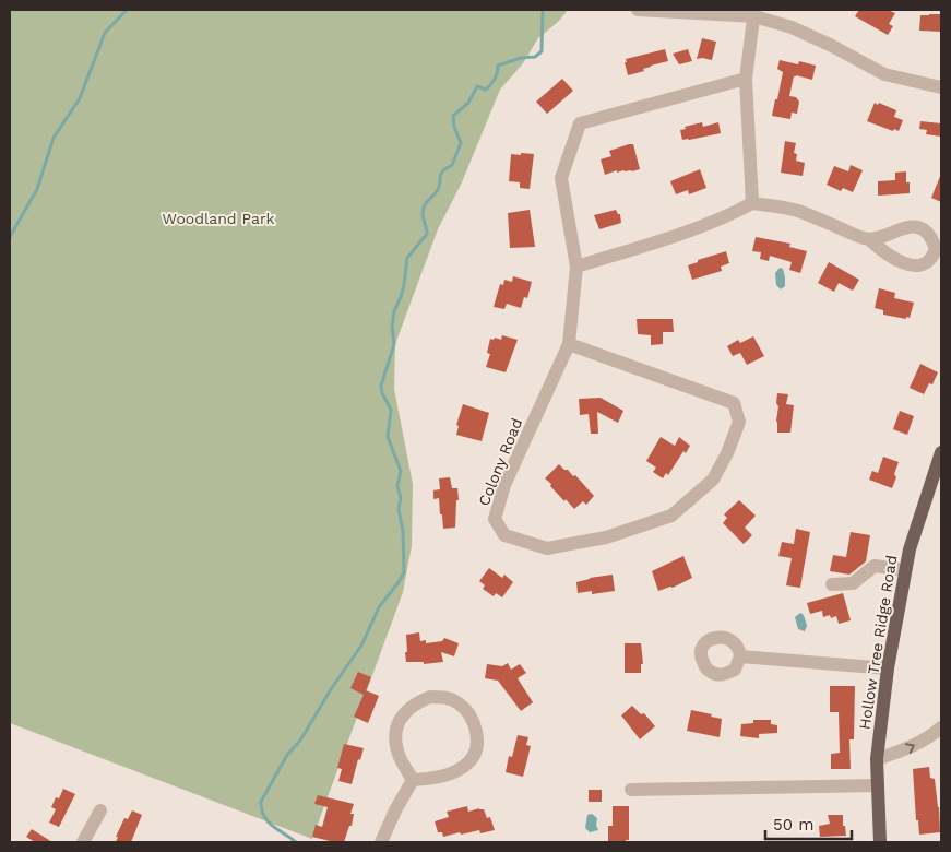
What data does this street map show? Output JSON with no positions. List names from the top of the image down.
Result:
{
  "streets": {
    "main road": ["Hollow Tree Ridge Road"],
    "street": ["Colony Road"]
  },
  "parks": ["Woodland Park"],
  "scale_bar": "50 m"
}
